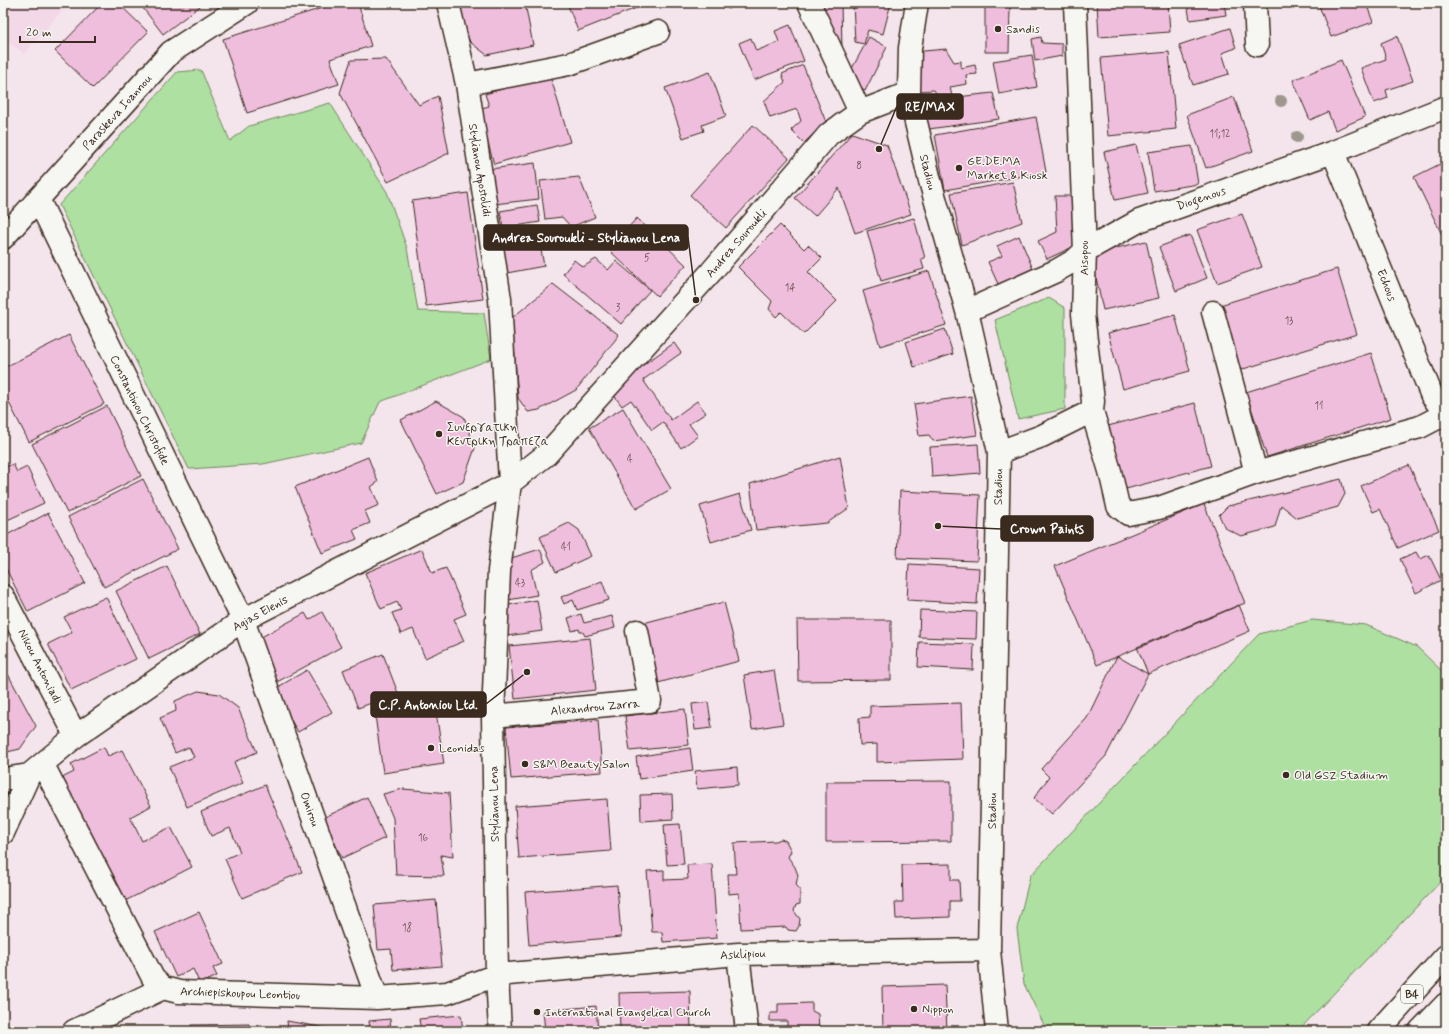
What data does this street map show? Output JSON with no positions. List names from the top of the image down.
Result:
{
  "streets": {
    "street": [
      "Paraskeva Ioannou",
      "Stylianou Apostolidi",
      "Stadiou",
      "Diogenous",
      "Andrea Souroukli",
      "Aisopou",
      "Echous",
      "Constantinou Christofide",
      "Agias Elenis",
      "Nikou Antoniadi",
      "Alexandrou Zarra",
      "Stylianou Lena",
      "Omirou",
      "Asklipiou",
      "Archiepiskoupou Leontiou",
      "B4"
    ]
  },
  "crossings": [
    ["Paraskeva Ioannou", "Constantinou Christofide"],
    ["Stylianou Apostolidi", "Andrea Souroukli"],
    ["Stylianou Apostolidi", "Agias Elenis"],
    ["Stylianou Apostolidi", "Stylianou Lena"],
    ["Stadiou", "Diogenous"],
    ["Stadiou", "Andrea Souroukli"],
    ["Stadiou", "Asklipiou"],
    ["Diogenous", "Aisopou"],
    ["Diogenous", "Echous"],
    ["Andrea Souroukli", "Agias Elenis"],
    ["Andrea Souroukli", "Stylianou Lena"],
    ["Aisopou", "Echous"],
    ["Constantinou Christofide", "Agias Elenis"],
    ["Constantinou Christofide", "Omirou"],
    ["Agias Elenis", "Nikou Antoniadi"],
    ["Agias Elenis", "Stylianou Lena"],
    ["Agias Elenis", "Omirou"],
    ["Agias Elenis", "Archiepiskoupou Leontiou"],
    ["Alexandrou Zarra", "Stylianou Lena"],
    ["Stylianou Lena", "Asklipiou"],
    ["Stylianou Lena", "Archiepiskoupou Leontiou"],
    ["Omirou", "Archiepiskoupou Leontiou"],
    ["Asklipiou", "Archiepiskoupou Leontiou"]
  ],
  "places": [
    "Sandis",
    "RE/MAX",
    "GE.DE.MA Market & Kiosk",
    "Andrea Souroukli - Stylianou Lena",
    "Συνεργατικη Κεντρικη Τραπεζα",
    "Crown Paints",
    "C.P. Antoniou Ltd.",
    "Leonidas",
    "S&M Beauty Salon",
    "Old GSZ Stadium",
    "Nippon",
    "International Evangelical Church"
  ],
  "house_numbers": [
    "11;12",
    "8",
    "5",
    "14",
    "3",
    "13",
    "11",
    "4",
    "41",
    "43",
    "16",
    "18"
  ],
  "scale_bar": "20 m"
}
